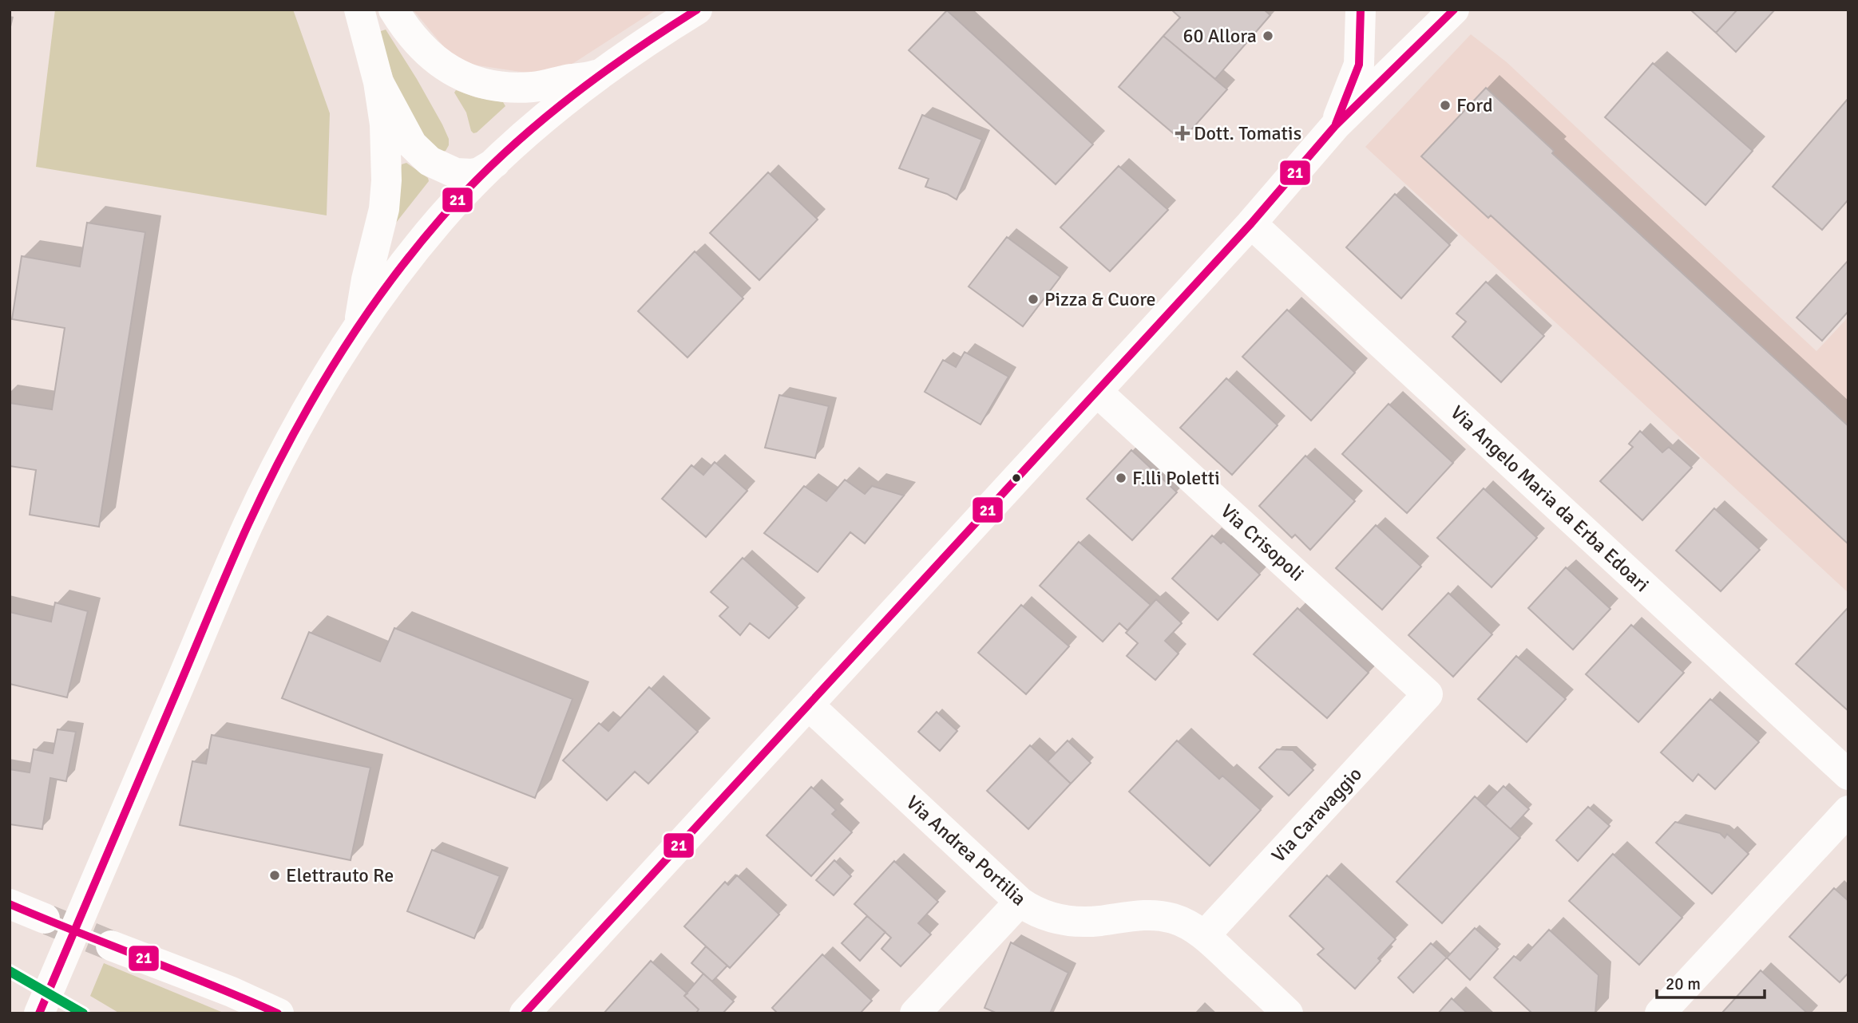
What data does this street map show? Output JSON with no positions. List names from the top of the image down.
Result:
{
  "streets": {
    "street": [
      "Via Angelo Maria da Erba Edoari",
      "Via Crisopoli",
      "Via Caravaggio",
      "Via Andrea Portilia"
    ]
  },
  "crossings": [
    ["Via Crisopoli", "Via Caravaggio"],
    ["Via Caravaggio", "Via Andrea Portilia"]
  ],
  "places": {
    "other": [
      "60 Allora",
      "Ford",
      "Pizza & Cuore",
      "F.lli Poletti",
      "Elettrauto Re"
    ],
    "health": ["Dott. Tomatis"]
  },
  "lines": ["transit line 21"],
  "scale_bar": "20 m"
}
